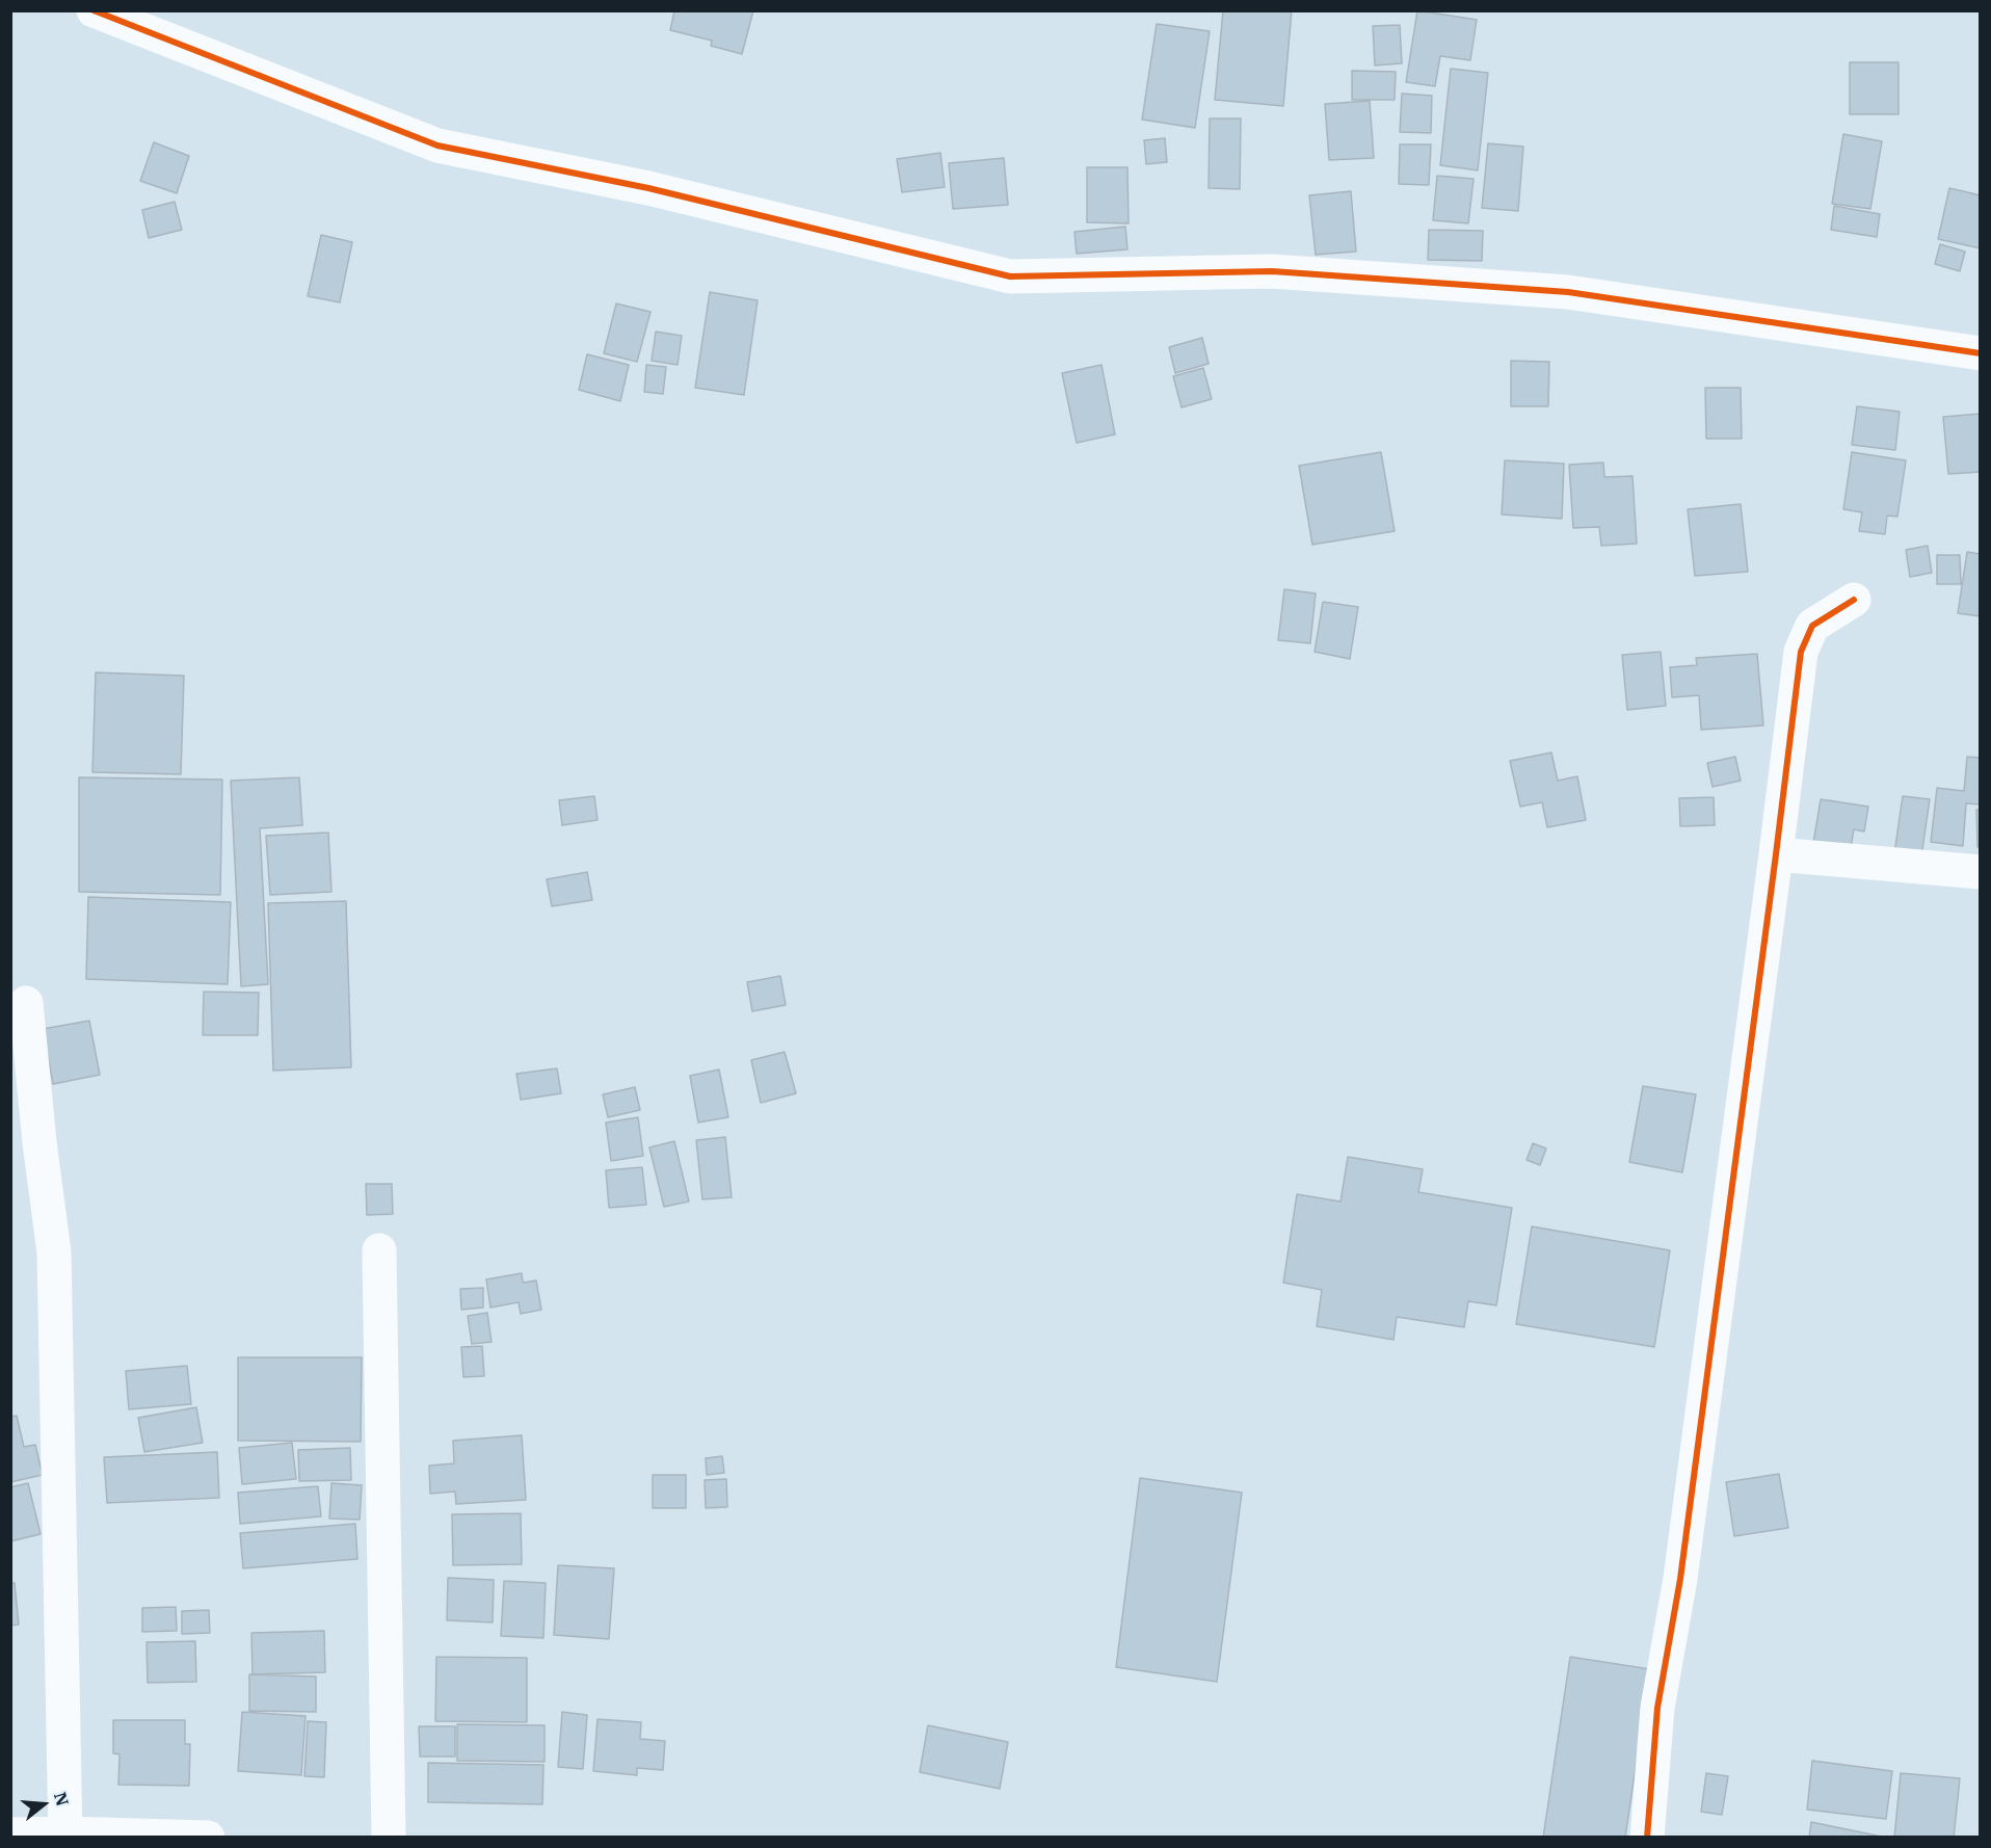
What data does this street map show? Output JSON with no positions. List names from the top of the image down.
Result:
{
  "north": "right"
}
